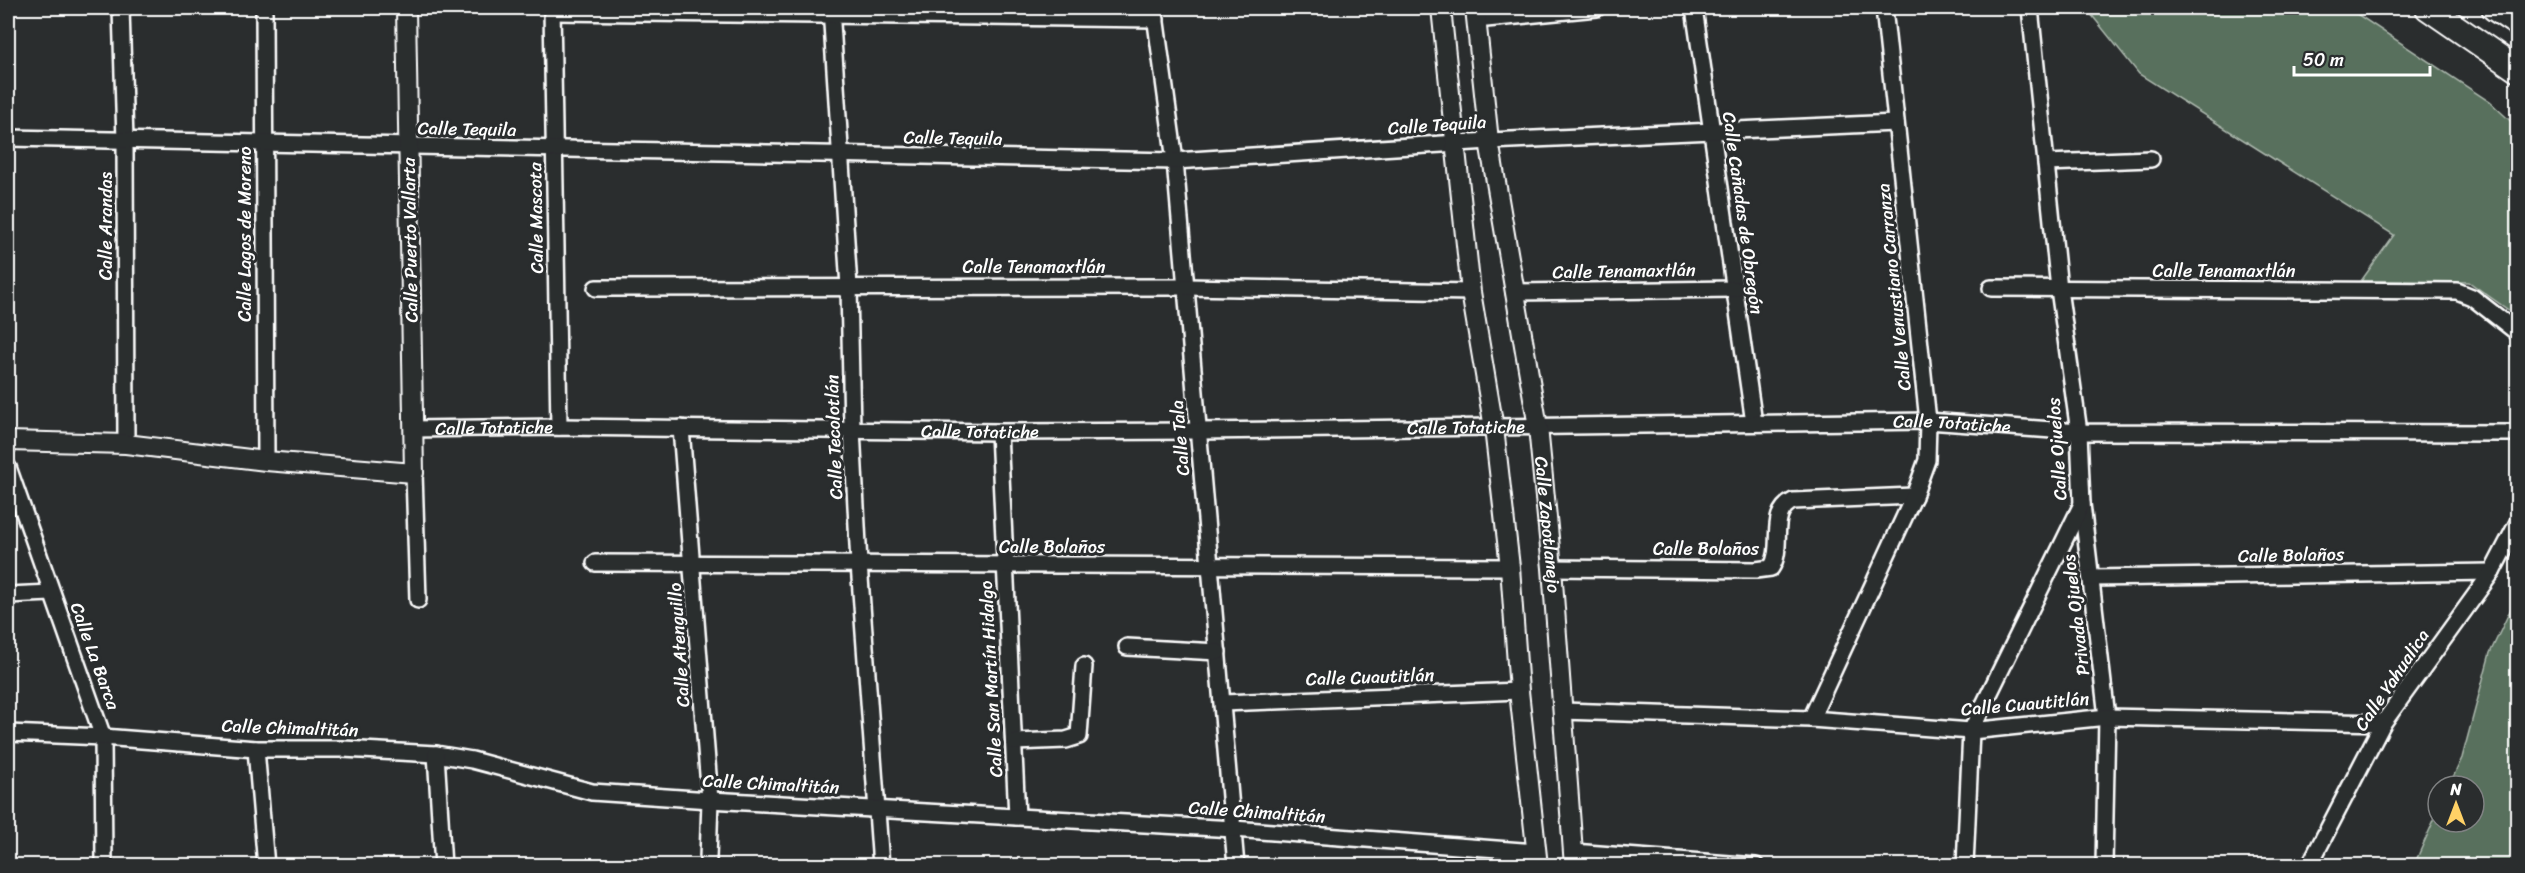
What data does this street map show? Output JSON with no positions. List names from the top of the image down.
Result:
{
  "streets": {
    "street": [
      "Calle Tequila",
      "Calle Cañadas de Obregón",
      "Calle Mascota",
      "Calle Arandas",
      "Calle Lagos de Moreno",
      "Calle Puerto Vallarta",
      "Calle Tenamaxtlán",
      "Calle Venustiano Carranza",
      "Calle Totatiche",
      "Calle Tecolotlán",
      "Calle Tala",
      "Calle Ojuelos",
      "Calle Zapotlanejo",
      "Calle Bolaños",
      "Privada Ojuelos",
      "Calle Atenguillo",
      "Calle La Barca",
      "Calle Cuautitlán",
      "Calle San Martín Hidalgo",
      "Calle Yahualica",
      "Calle Chimaltitán"
    ]
  },
  "crossings": [
    ["Calle Tequila", "Calle Cañadas de Obregón"],
    ["Calle Tequila", "Calle Mascota"],
    ["Calle Tequila", "Calle Arandas"],
    ["Calle Tequila", "Calle Lagos de Moreno"],
    ["Calle Tequila", "Calle Puerto Vallarta"],
    ["Calle Tequila", "Calle Venustiano Carranza"],
    ["Calle Tequila", "Calle Tecolotlán"],
    ["Calle Tequila", "Calle Tala"],
    ["Calle Tequila", "Calle Zapotlanejo"],
    ["Calle Cañadas de Obregón", "Calle Tenamaxtlán"],
    ["Calle Cañadas de Obregón", "Calle Totatiche"],
    ["Calle Mascota", "Calle Totatiche"],
    ["Calle Puerto Vallarta", "Calle Totatiche"],
    ["Calle Tenamaxtlán", "Calle Tecolotlán"],
    ["Calle Tenamaxtlán", "Calle Tala"],
    ["Calle Tenamaxtlán", "Calle Ojuelos"],
    ["Calle Tenamaxtlán", "Calle Zapotlanejo"],
    ["Calle Venustiano Carranza", "Calle Totatiche"],
    ["Calle Venustiano Carranza", "Calle Bolaños"],
    ["Calle Venustiano Carranza", "Calle Cuautitlán"],
    ["Calle Totatiche", "Calle Tecolotlán"],
    ["Calle Totatiche", "Calle Tala"],
    ["Calle Totatiche", "Calle Ojuelos"],
    ["Calle Totatiche", "Calle Zapotlanejo"],
    ["Calle Totatiche", "Calle Atenguillo"],
    ["Calle Totatiche", "Calle San Martín Hidalgo"],
    ["Calle Tecolotlán", "Calle Bolaños"],
    ["Calle Tecolotlán", "Calle Chimaltitán"],
    ["Calle Tala", "Calle Bolaños"],
    ["Calle Tala", "Calle Cuautitlán"],
    ["Calle Tala", "Calle Chimaltitán"],
    ["Calle Ojuelos", "Privada Ojuelos"],
    ["Calle Ojuelos", "Calle Cuautitlán"],
    ["Calle Zapotlanejo", "Calle Bolaños"],
    ["Calle Zapotlanejo", "Calle Cuautitlán"],
    ["Calle Bolaños", "Privada Ojuelos"],
    ["Calle Bolaños", "Calle Atenguillo"],
    ["Calle Bolaños", "Calle San Martín Hidalgo"],
    ["Calle Bolaños", "Calle Yahualica"],
    ["Privada Ojuelos", "Calle Cuautitlán"],
    ["Calle Atenguillo", "Calle Chimaltitán"],
    ["Calle La Barca", "Calle Chimaltitán"],
    ["Calle Cuautitlán", "Calle Yahualica"],
    ["Calle San Martín Hidalgo", "Calle Chimaltitán"]
  ],
  "scale_bar": "50 m",
  "north": "top"
}
